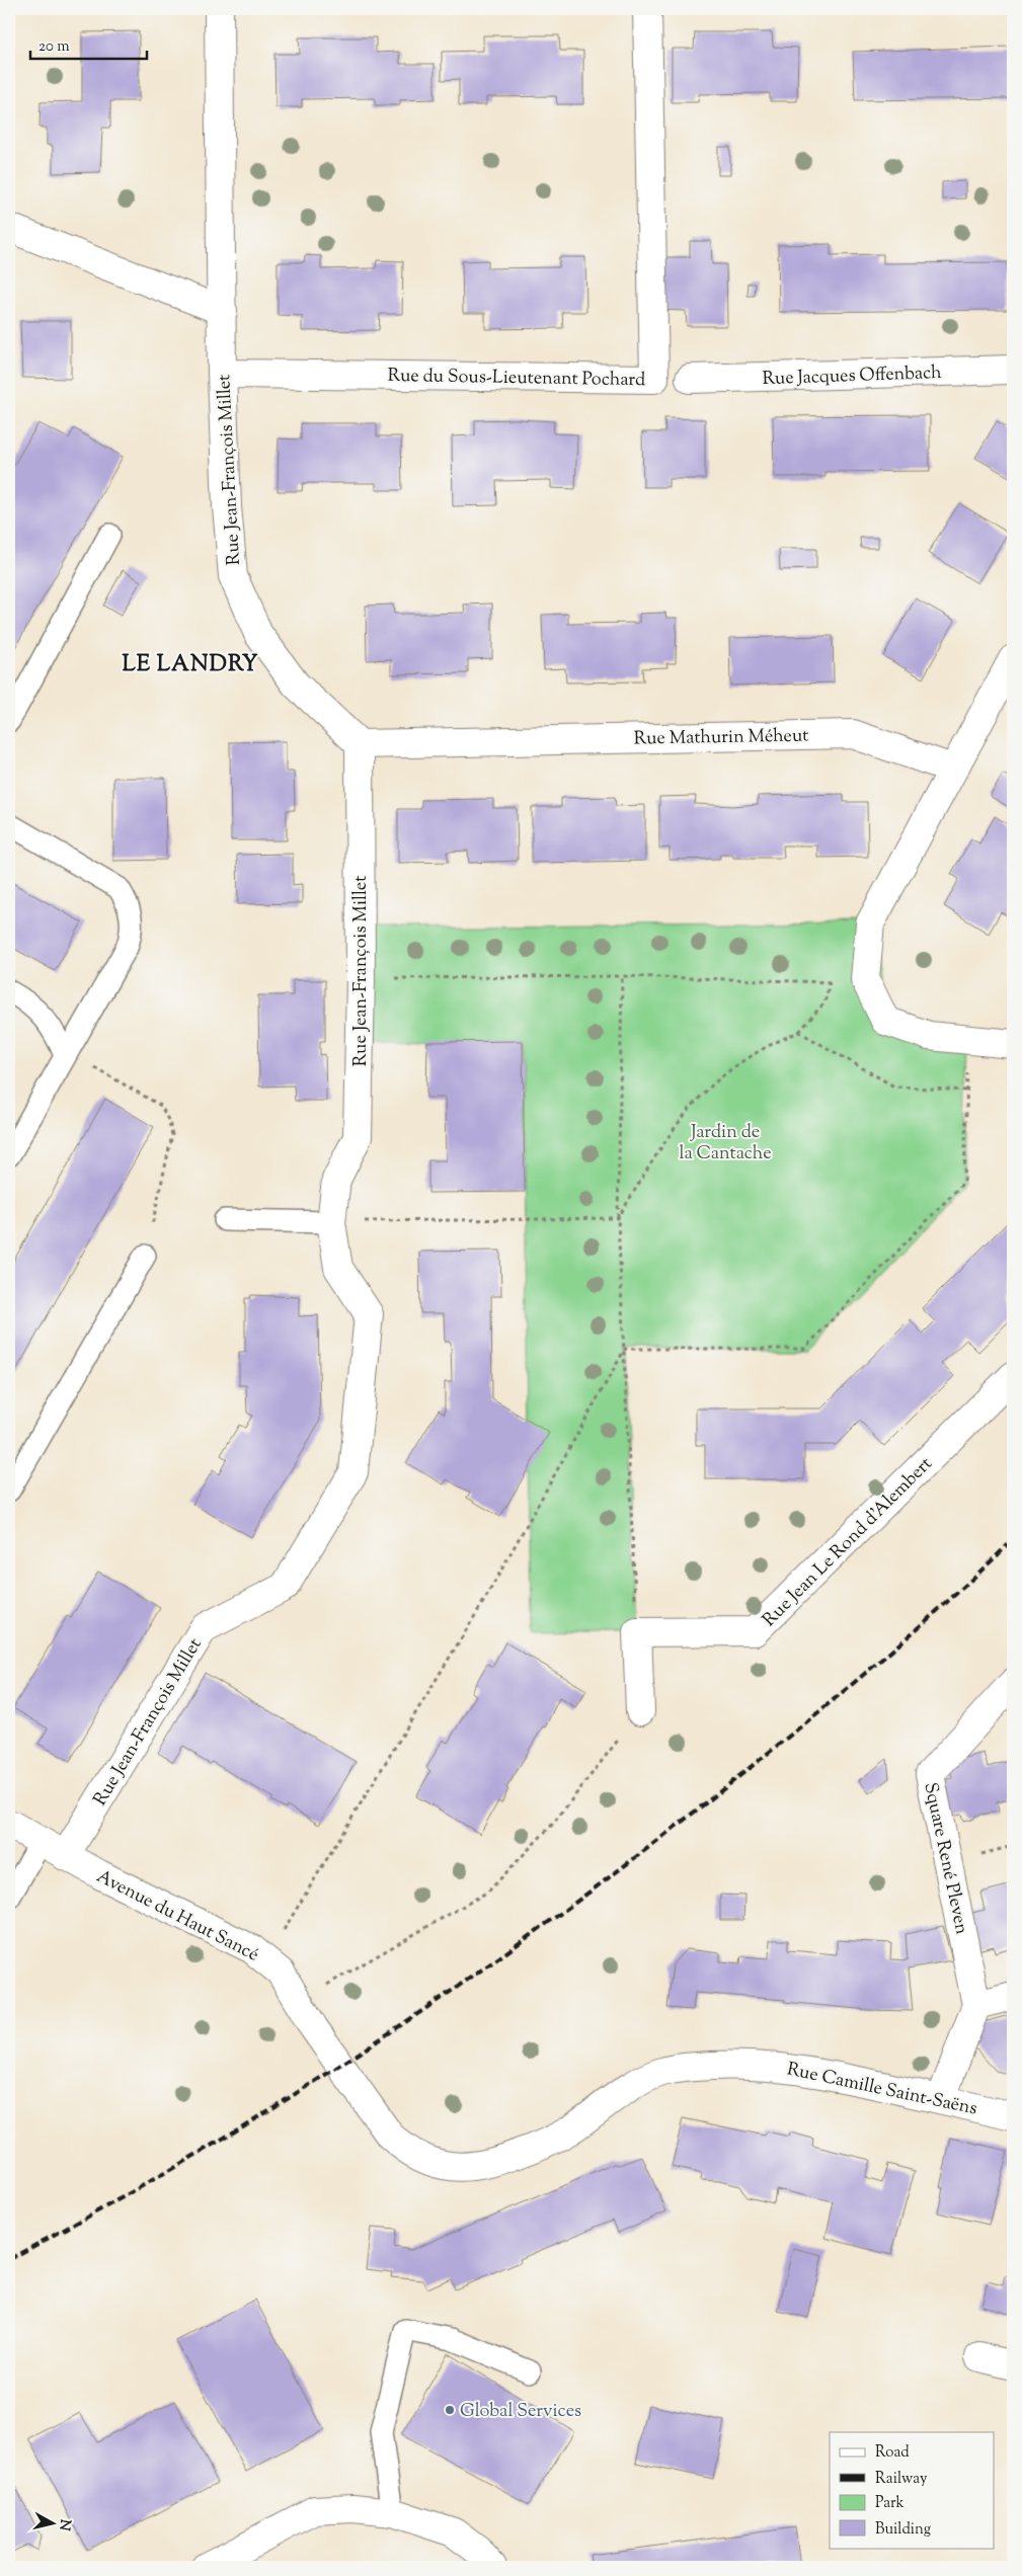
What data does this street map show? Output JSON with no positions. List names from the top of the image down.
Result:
{
  "streets": {
    "street": [
      "Rue Jacques Offenbach",
      "Rue du Sous-Lieutenant Pochard",
      "Rue Jean-François Millet",
      "Rue Mathurin Méheut",
      "Rue Jean Le Rond d'Alembert",
      "Square René Pleven",
      "Avenue du Haut Sancé",
      "Rue Camille Saint-Saëns"
    ]
  },
  "crossings": [
    ["Rue du Sous-Lieutenant Pochard", "Rue Jean-François Millet"],
    ["Rue Jean-François Millet", "Rue Mathurin Méheut"],
    ["Rue Jean-François Millet", "Avenue du Haut Sancé"],
    ["Avenue du Haut Sancé", "Rue Camille Saint-Saëns"]
  ],
  "districts": ["LE LANDRY"],
  "parks": ["Jardin de la Cantache"],
  "places": ["Global Services"],
  "legend": [
    "Road",
    "Railway",
    "Park",
    "Building"
  ],
  "scale_bar": "20 m",
  "north": "right"
}
